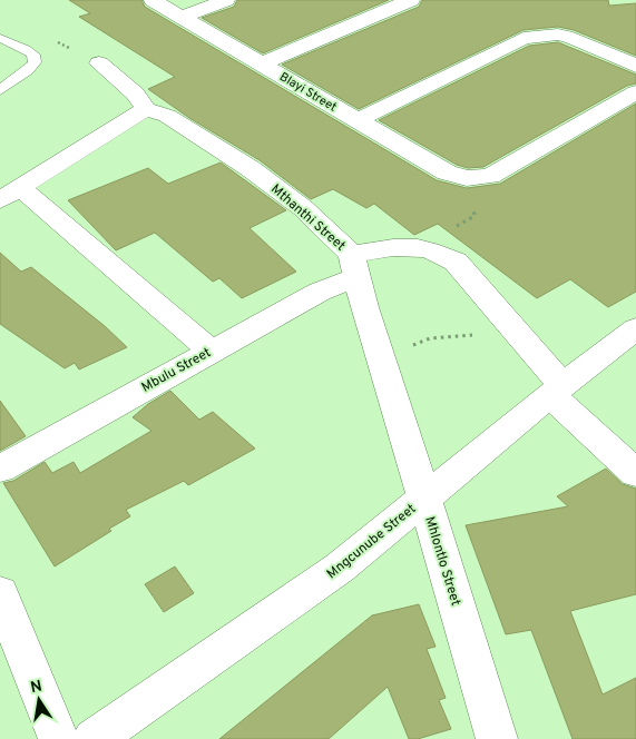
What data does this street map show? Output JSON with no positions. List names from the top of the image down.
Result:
{
  "streets": {
    "street": [
      "Blayi Street",
      "Mthanthi Street",
      "Mbulu Street",
      "Mngcunube Street",
      "Mhlontlo Street"
    ]
  },
  "crossings": [
    ["Mthanthi Street", "Mbulu Street"],
    ["Mthanthi Street", "Mngcunube Street"],
    ["Mthanthi Street", "Mhlontlo Street"],
    ["Mbulu Street", "Mhlontlo Street"],
    ["Mngcunube Street", "Mhlontlo Street"]
  ],
  "north": "top"
}
